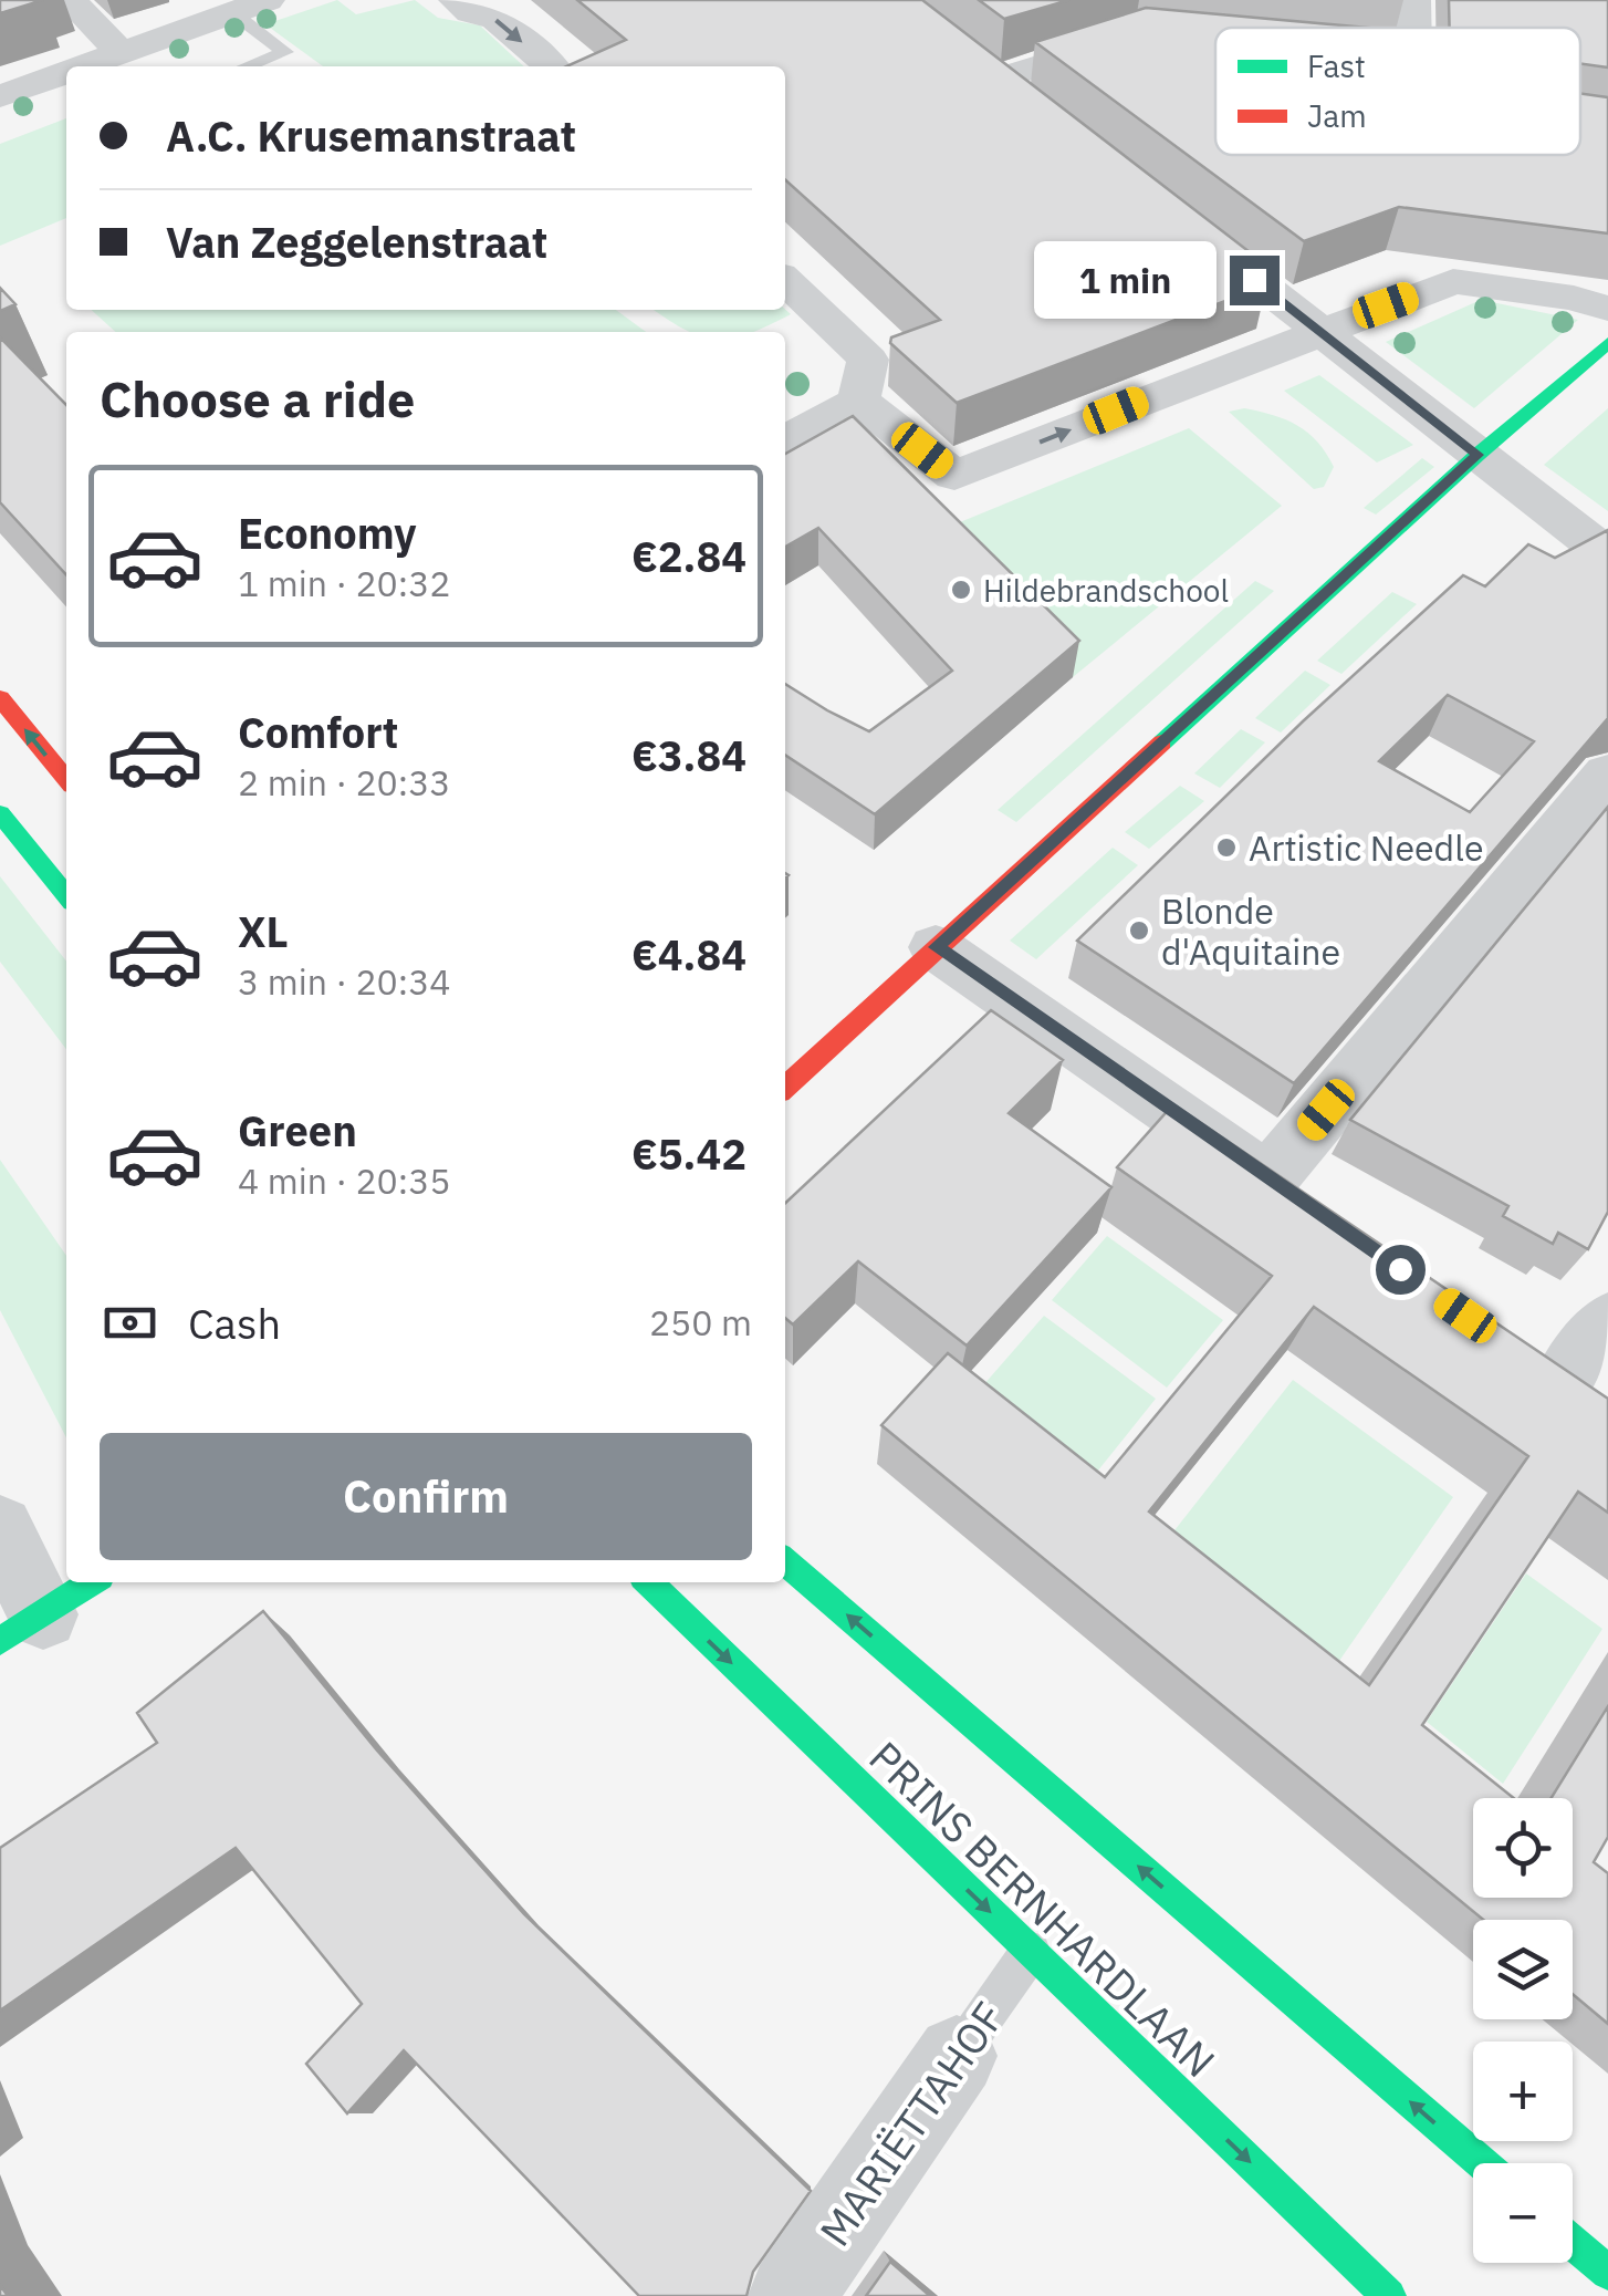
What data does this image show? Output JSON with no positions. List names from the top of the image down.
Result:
{
  "streets": {
    "main road": ["PRINS BERNHARDLAAN"],
    "street": ["MARIËTTAHOF"]
  },
  "crossings": [
    ["PRINS BERNHARDLAAN", "MARIËTTAHOF"]
  ],
  "places": ["Hildebrandschool", "Artistic Needle", "Blonde d'Aquitaine"],
  "legend": ["Fast", "Jam"],
  "page": {
    "banner": ["A.C. Krusemanstraat", "Van Zeggelenstraat"],
    "bubble": "1 min",
    "heading": "Choose a ride",
    "list": [
      {
        "name": "Economy",
        "note": "1 min · 20:32",
        "value": "€2.84"
      },
      {
        "name": "Comfort",
        "note": "2 min · 20:33",
        "value": "€3.84"
      },
      {
        "name": "XL",
        "note": "3 min · 20:34",
        "value": "€4.84"
      },
      {
        "name": "Green",
        "note": "4 min · 20:35",
        "value": "€5.42"
      }
    ],
    "pay": ["Cash", "250 m"],
    "buttons": "Confirm",
    "map_buttons": ["+", "−"]
  }
}
